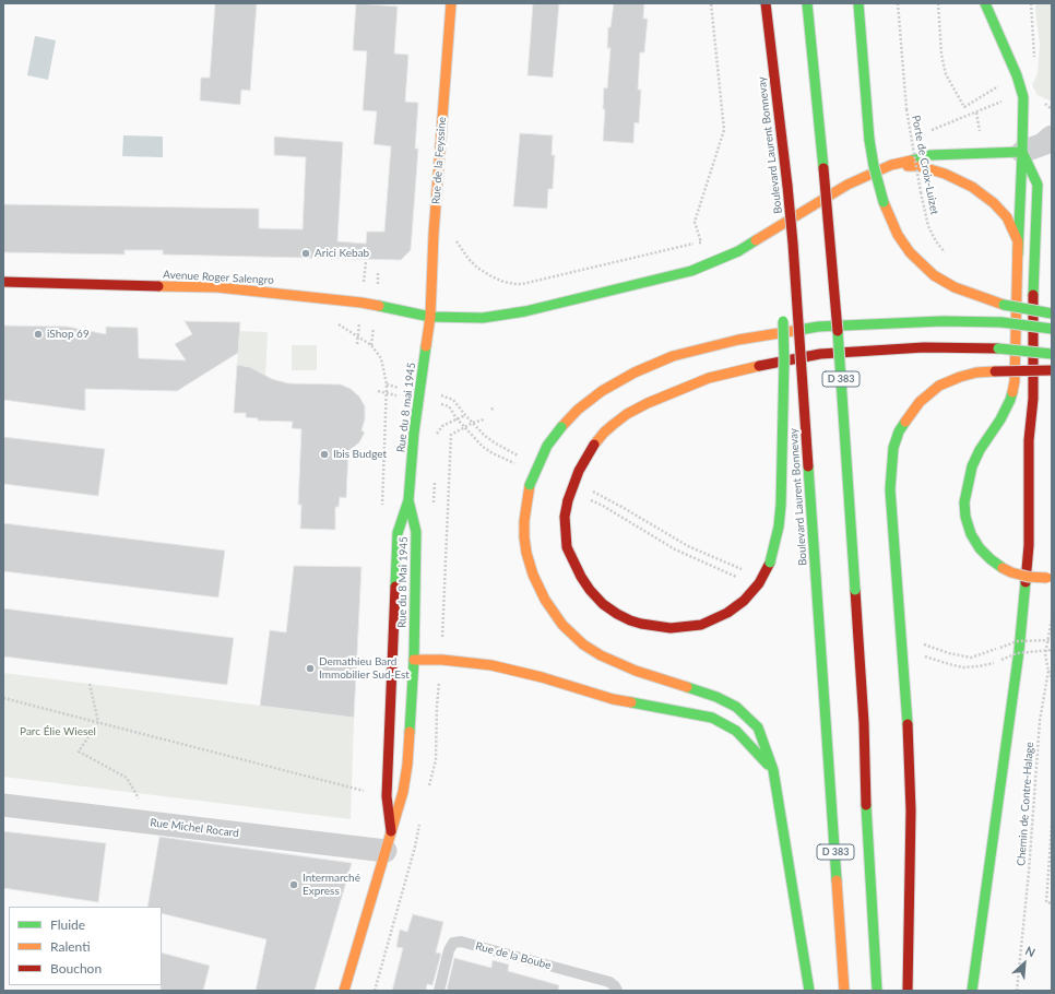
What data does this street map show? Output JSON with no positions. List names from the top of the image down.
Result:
{
  "streets": {
    "main road": [
      "Boulevard Laurent Bonnevay",
      "Rue de la Feyssine",
      "Avenue Roger Salengro",
      "D 383",
      "Rue du 8 mai 1945",
      "Rue du 8 Mai 1945"
    ],
    "street": ["Rue Michel Rocard"],
    "lane": ["Rue de la Boube"],
    "path": ["Porte de Croix-Luizet", "Chemin de Contre-Halage"]
  },
  "crossings": [
    ["Rue de la Feyssine", "Avenue Roger Salengro"],
    ["Rue de la Feyssine", "Rue du 8 mai 1945"],
    ["Avenue Roger Salengro", "Rue du 8 mai 1945"],
    ["Rue du 8 mai 1945", "Rue du 8 Mai 1945"],
    ["Rue du 8 Mai 1945", "Rue Michel Rocard"]
  ],
  "parks": ["Parc Élie Wiesel"],
  "places": [
    "Arici Kebab",
    "iShop 69",
    "Ibis Budget",
    "Demathieu Bard Immobilier Sud-Est",
    "Intermarché Express"
  ],
  "legend": ["Fluide", "Ralenti", "Bouchon"],
  "north": "top right"
}
